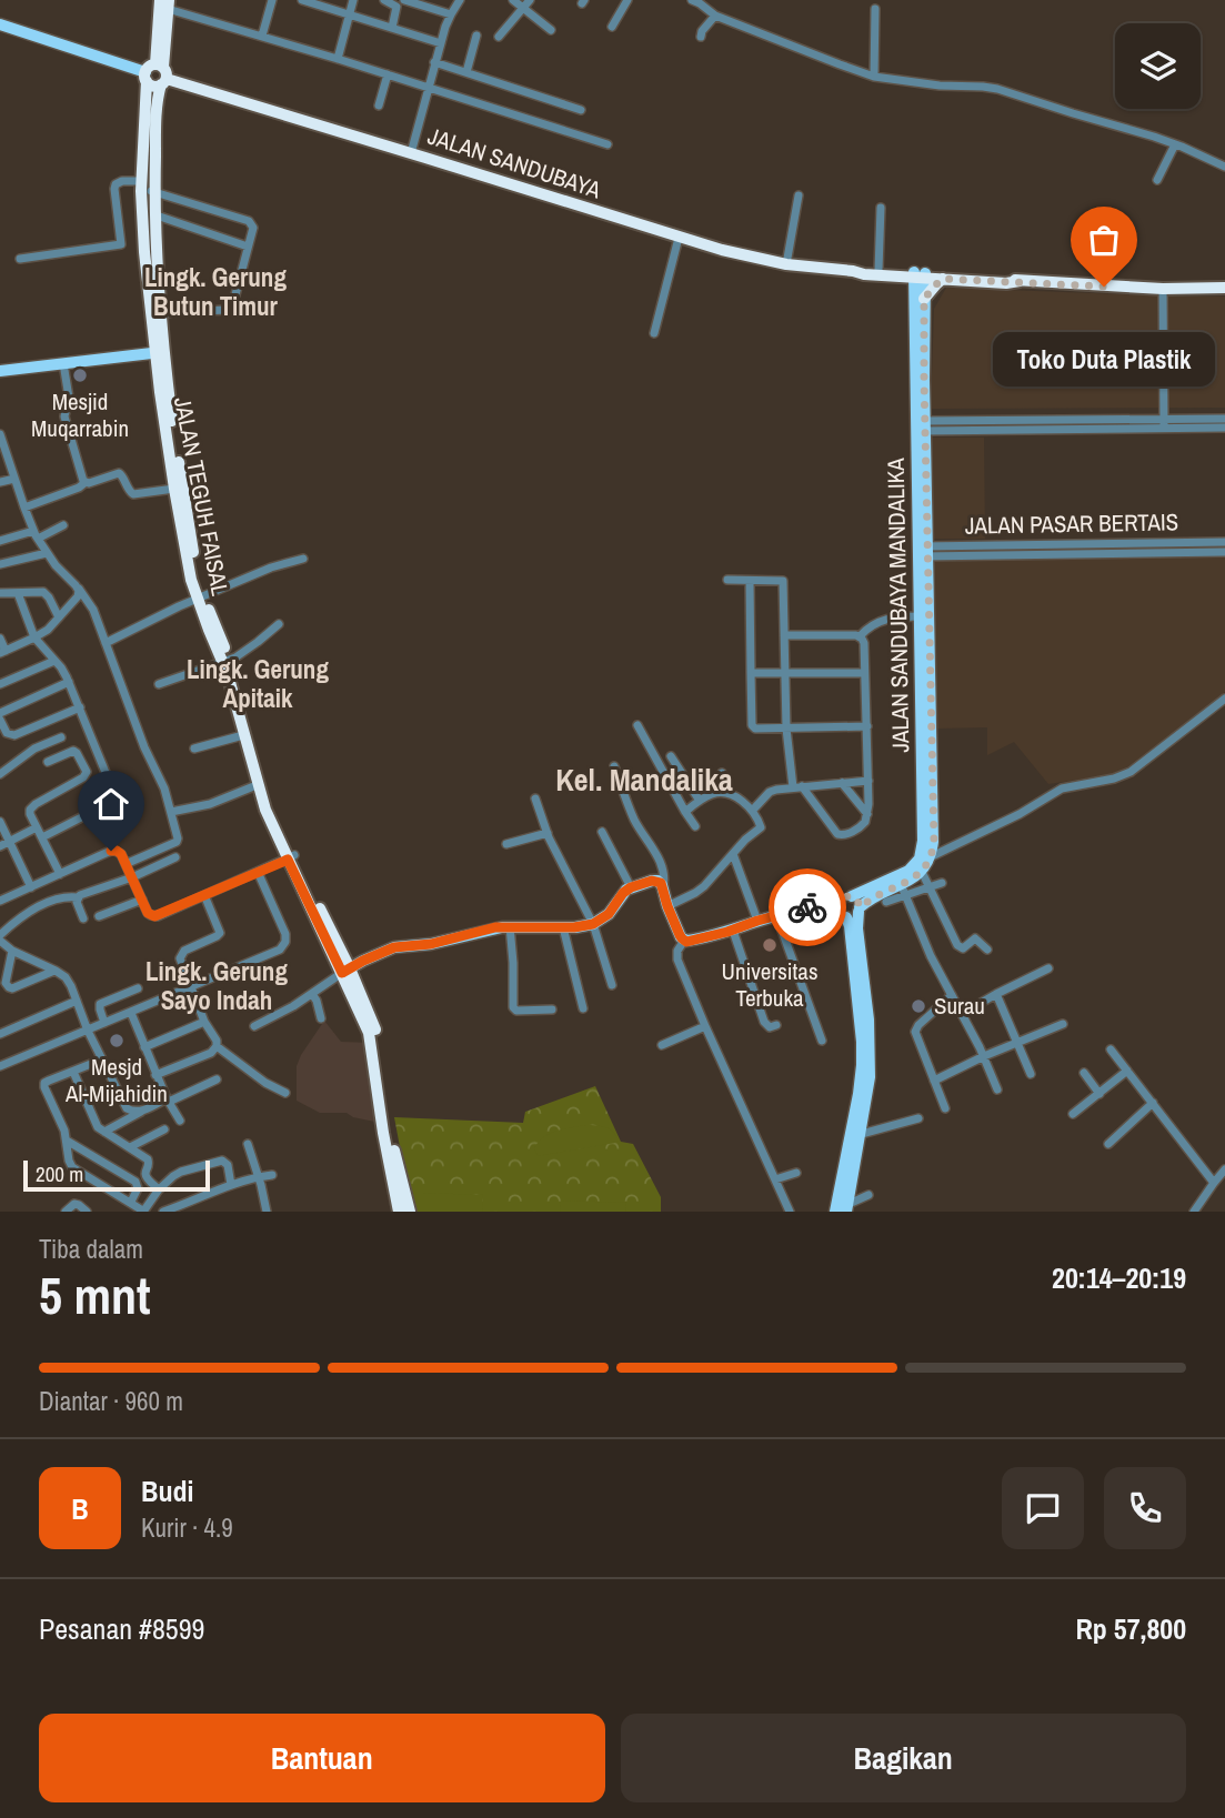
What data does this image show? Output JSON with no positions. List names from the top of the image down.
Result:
{
  "streets": {
    "highway": ["JALAN SANDUBAYA", "JALAN TEGUH FAISAL"],
    "main road": ["JALAN SANDUBAYA MANDALIKA"],
    "street": ["JALAN PASAR BERTAIS"]
  },
  "crossings": [
    ["JALAN SANDUBAYA", "JALAN TEGUH FAISAL"],
    ["JALAN SANDUBAYA", "JALAN SANDUBAYA MANDALIKA"],
    ["JALAN PASAR BERTAIS", "JALAN SANDUBAYA MANDALIKA"]
  ],
  "districts": [
    "Lingk. Gerung Butun Timur",
    "Lingk. Gerung Apitaik",
    "Kel. Mandalika",
    "Lingk. Gerung Sayo Indah"
  ],
  "places": [
    "Toko Duta Plastik",
    "Mesjid Muqarrabin",
    "Universitas Terbuka",
    "Surau",
    "Mesjd Al-Mijahidin"
  ],
  "scale_bar": "200 m",
  "page": {
    "bubble": "Toko Duta Plastik",
    "scale": "200 m",
    "heading": ["5 mnt", "Tiba dalam", "20:14–20:19"],
    "panel": [
      "Budi",
      "Kurir · 4.9",
      "Pesanan #8599",
      "Rp 57,800"
    ],
    "bar": "Diantar · 960 m",
    "round": "B",
    "buttons": ["Bantuan", "Bagikan"]
  }
}
